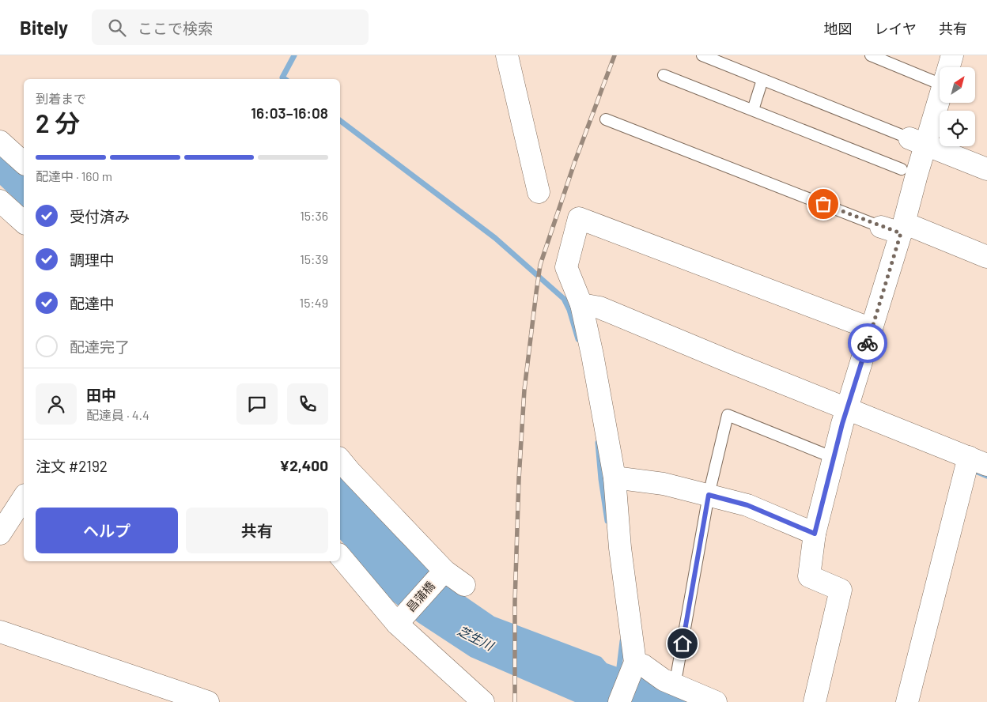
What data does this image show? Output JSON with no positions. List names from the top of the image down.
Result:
{
  "streets": {
    "street": ["昌蒲橋"]
  },
  "water": ["芝生川"],
  "north": "top right",
  "page": {
    "header": "Bitely",
    "search": "ここで検索",
    "nav": ["地図", "レイヤ", "共有"],
    "heading": ["2 分", "到着まで", "16:03–16:08"],
    "panel": [
      "田中",
      "配達員 · 4.4",
      "注文 #2192",
      "¥2,400"
    ],
    "bar": "配達中 · 160 m",
    "list": [
      ["受付済み", "15:36"],
      ["調理中", "15:39"],
      ["配達中", "15:49"],
      "配達完了"
    ],
    "buttons": ["ヘルプ", "共有"]
  }
}
